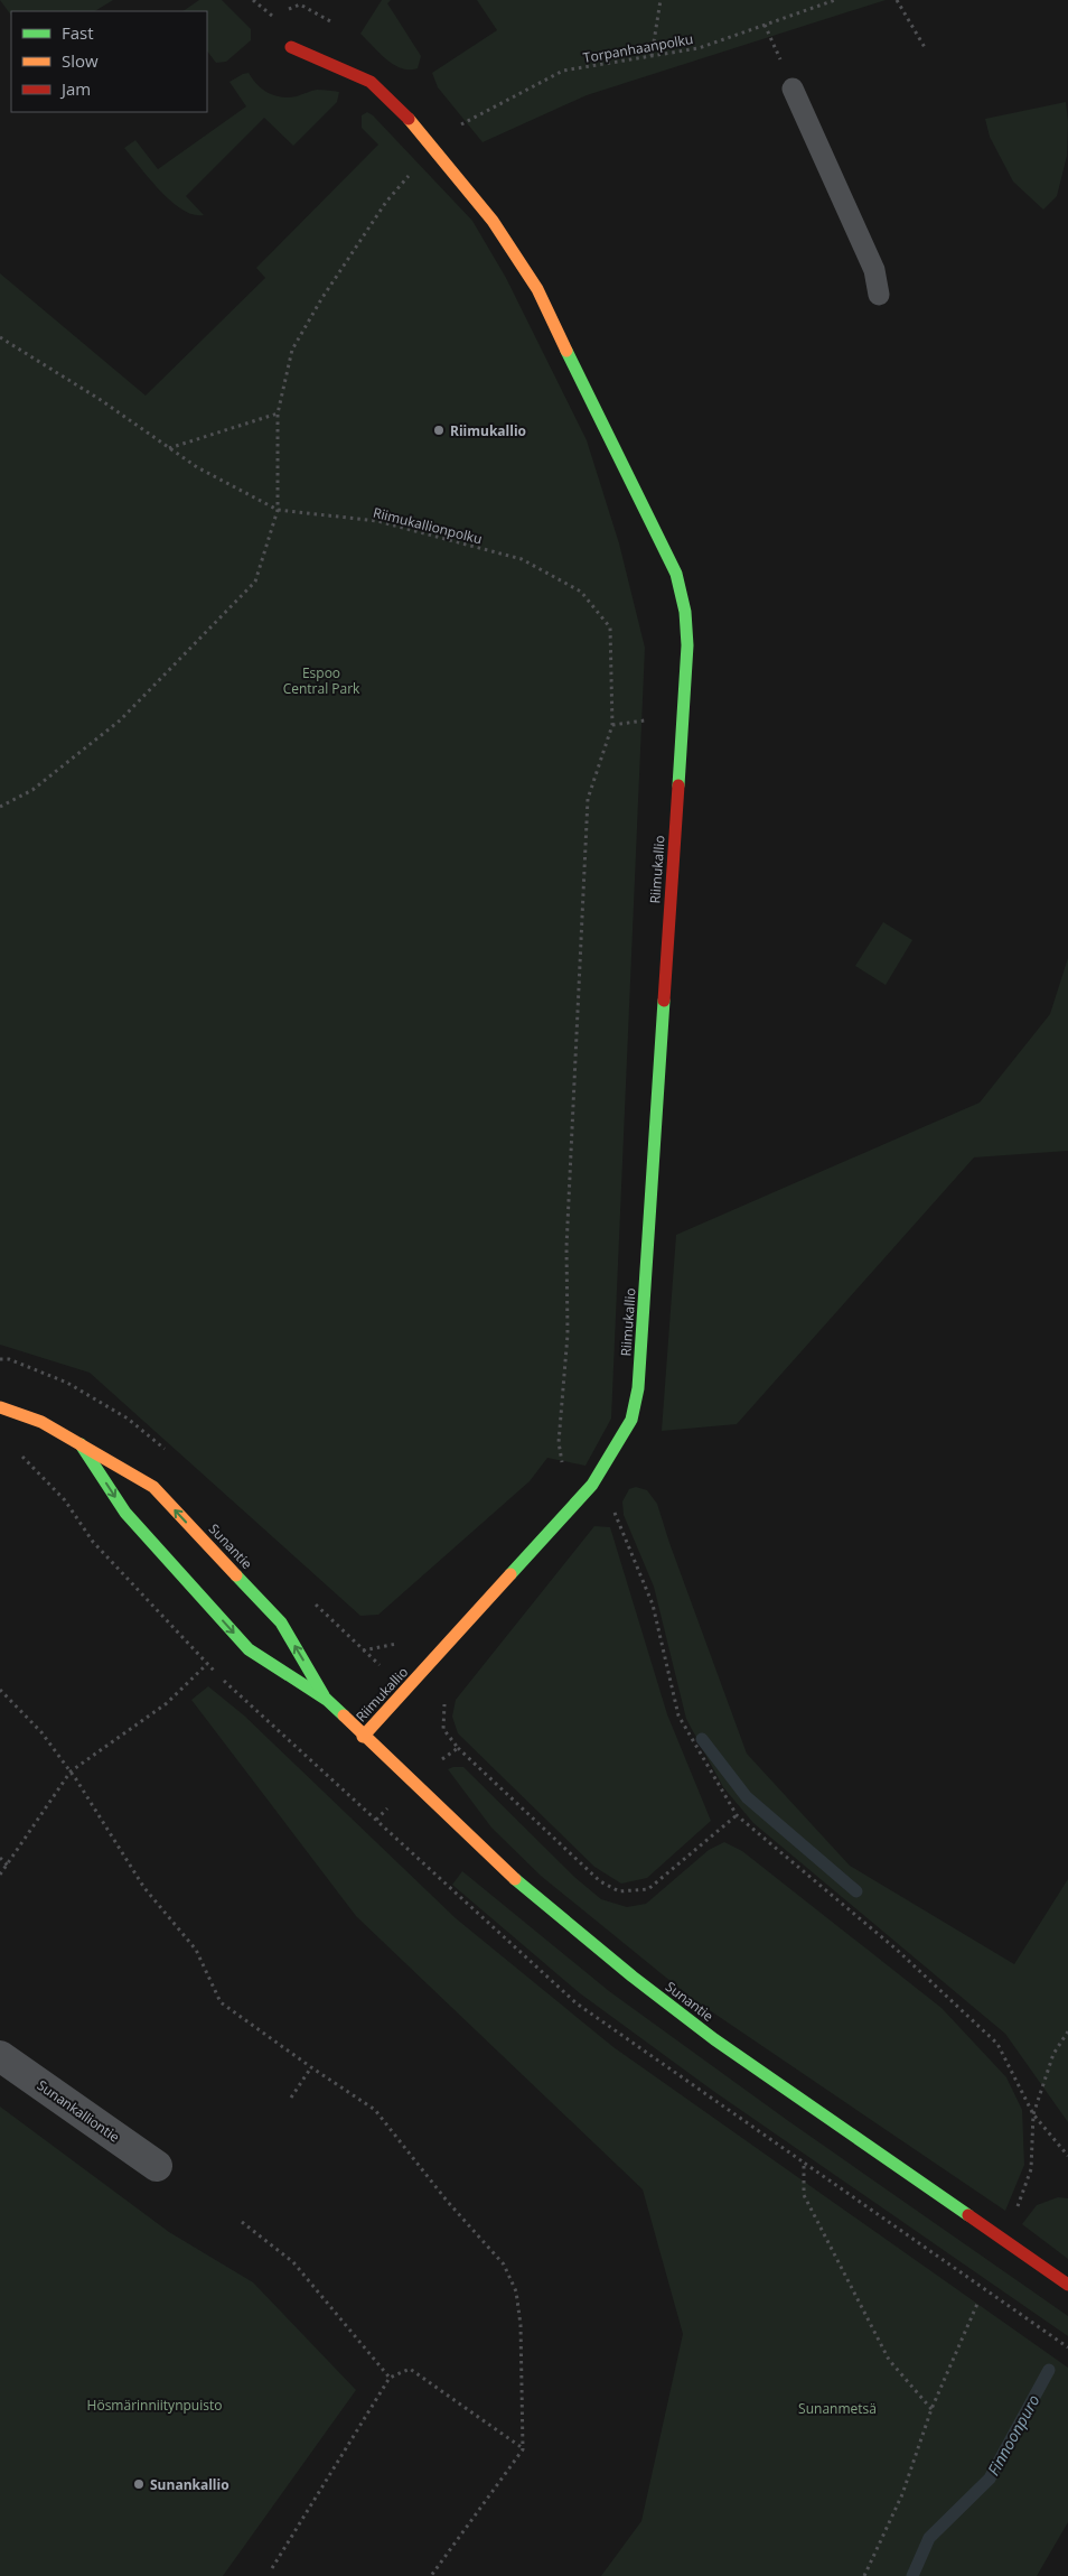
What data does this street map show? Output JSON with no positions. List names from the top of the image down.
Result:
{
  "streets": {
    "street": ["Riimukallio", "Sunantie", "Sunankalliontie"],
    "path": ["Torpanhaanpolku", "Riimukallionpolku"]
  },
  "crossings": [
    ["Torpanhaanpolku", "Riimukallionpolku"],
    ["Torpanhaanpolku", "Riimukallio"],
    ["Riimukallio", "Sunantie"]
  ],
  "water": ["Finnoonpuro"],
  "parks": ["Espoo Central Park", "Hösmärinniitynpuisto", "Sunanmetsä"],
  "places": ["Riimukallio", "Sunankallio"],
  "legend": ["Fast", "Slow", "Jam"]
}
